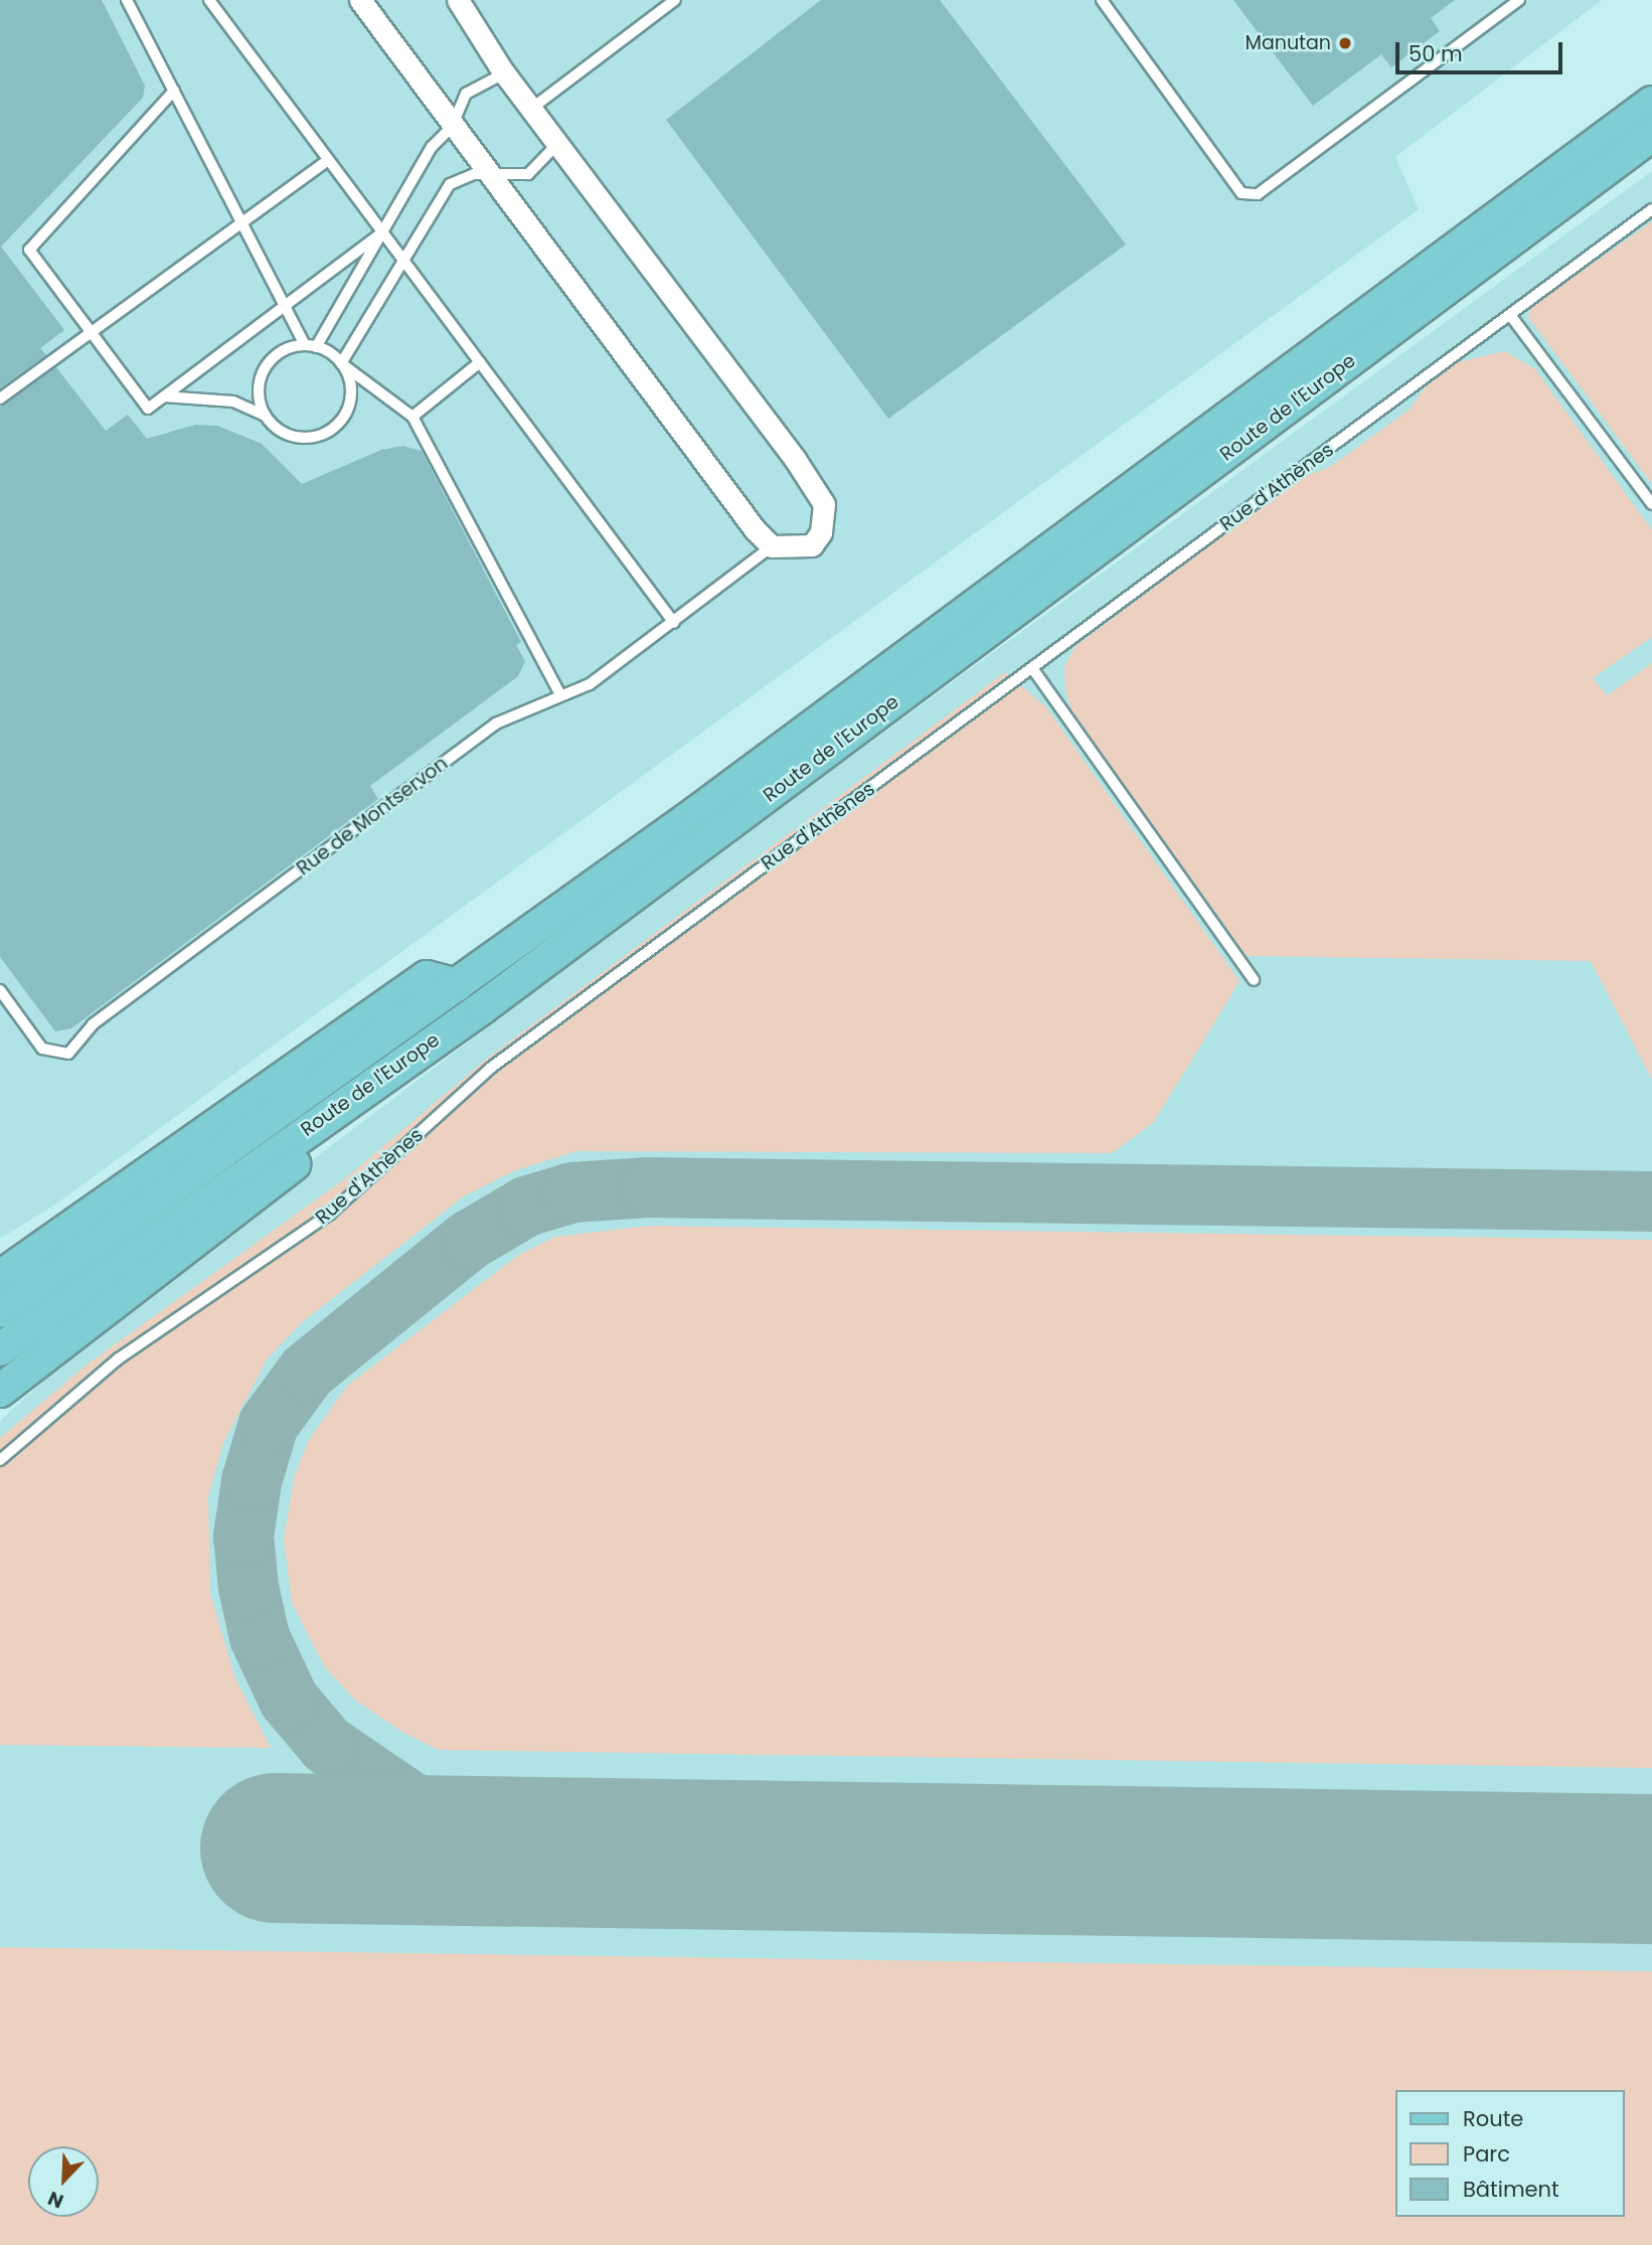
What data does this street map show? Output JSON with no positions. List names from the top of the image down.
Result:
{
  "streets": {
    "main road": ["Route de l'Europe"],
    "lane": ["Rue d'Athènes", "Rue de Montservon"]
  },
  "places": ["Manutan"],
  "legend": ["Route", "Parc", "Bâtiment"],
  "scale_bar": "50 m",
  "north": "bottom left"
}
